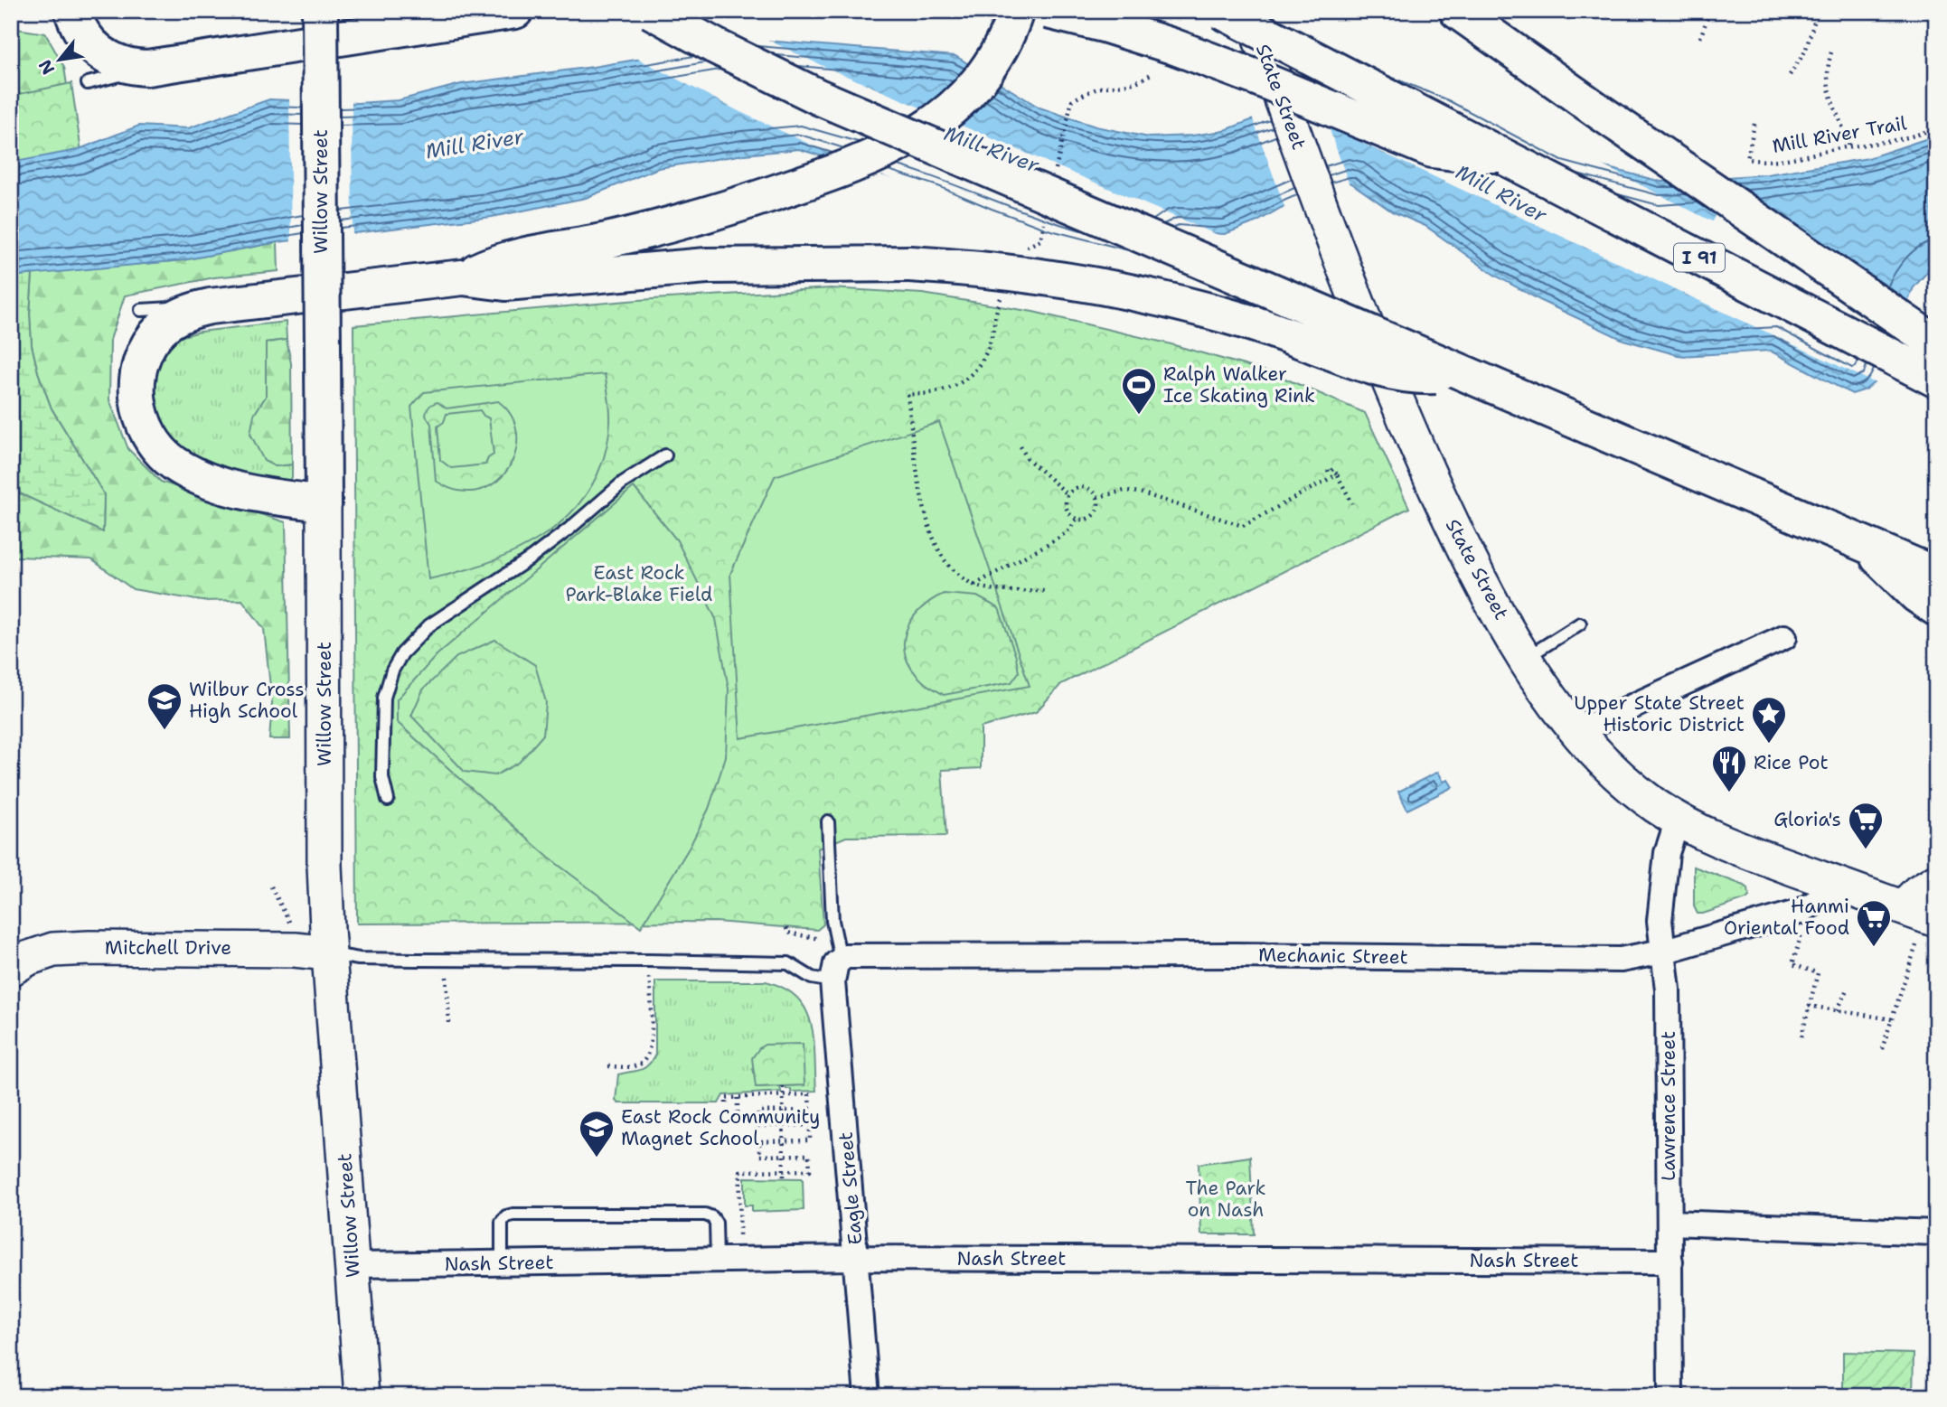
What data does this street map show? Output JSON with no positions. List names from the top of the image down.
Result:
{
  "streets": {
    "main road": [
      "State Street",
      "Willow Street",
      "I 91",
      "Mitchell Drive"
    ],
    "street": [
      "Mechanic Street",
      "Lawrence Street",
      "Eagle Street",
      "Nash Street"
    ],
    "path": ["Mill River Trail"]
  },
  "crossings": [
    ["State Street", "Mechanic Street"],
    ["State Street", "Lawrence Street"],
    ["Willow Street", "Mitchell Drive"],
    ["Willow Street", "Nash Street"],
    ["Mechanic Street", "Lawrence Street"],
    ["Mechanic Street", "Eagle Street"],
    ["Lawrence Street", "Nash Street"],
    ["Eagle Street", "Nash Street"]
  ],
  "water": ["Mill River"],
  "parks": ["East Rock Park-Blake Field", "The Park on Nash"],
  "places": {
    "sports": ["Ralph Walker Ice Skating Rink"],
    "school or university": ["Wilbur Cross High School", "East Rock Community Magnet School"],
    "place": ["Upper State Street Historic District"],
    "restaurant": ["Rice Pot"],
    "supermarket": ["Gloria's", "Hanmi Oriental Food"]
  },
  "north": "bottom left"
}
